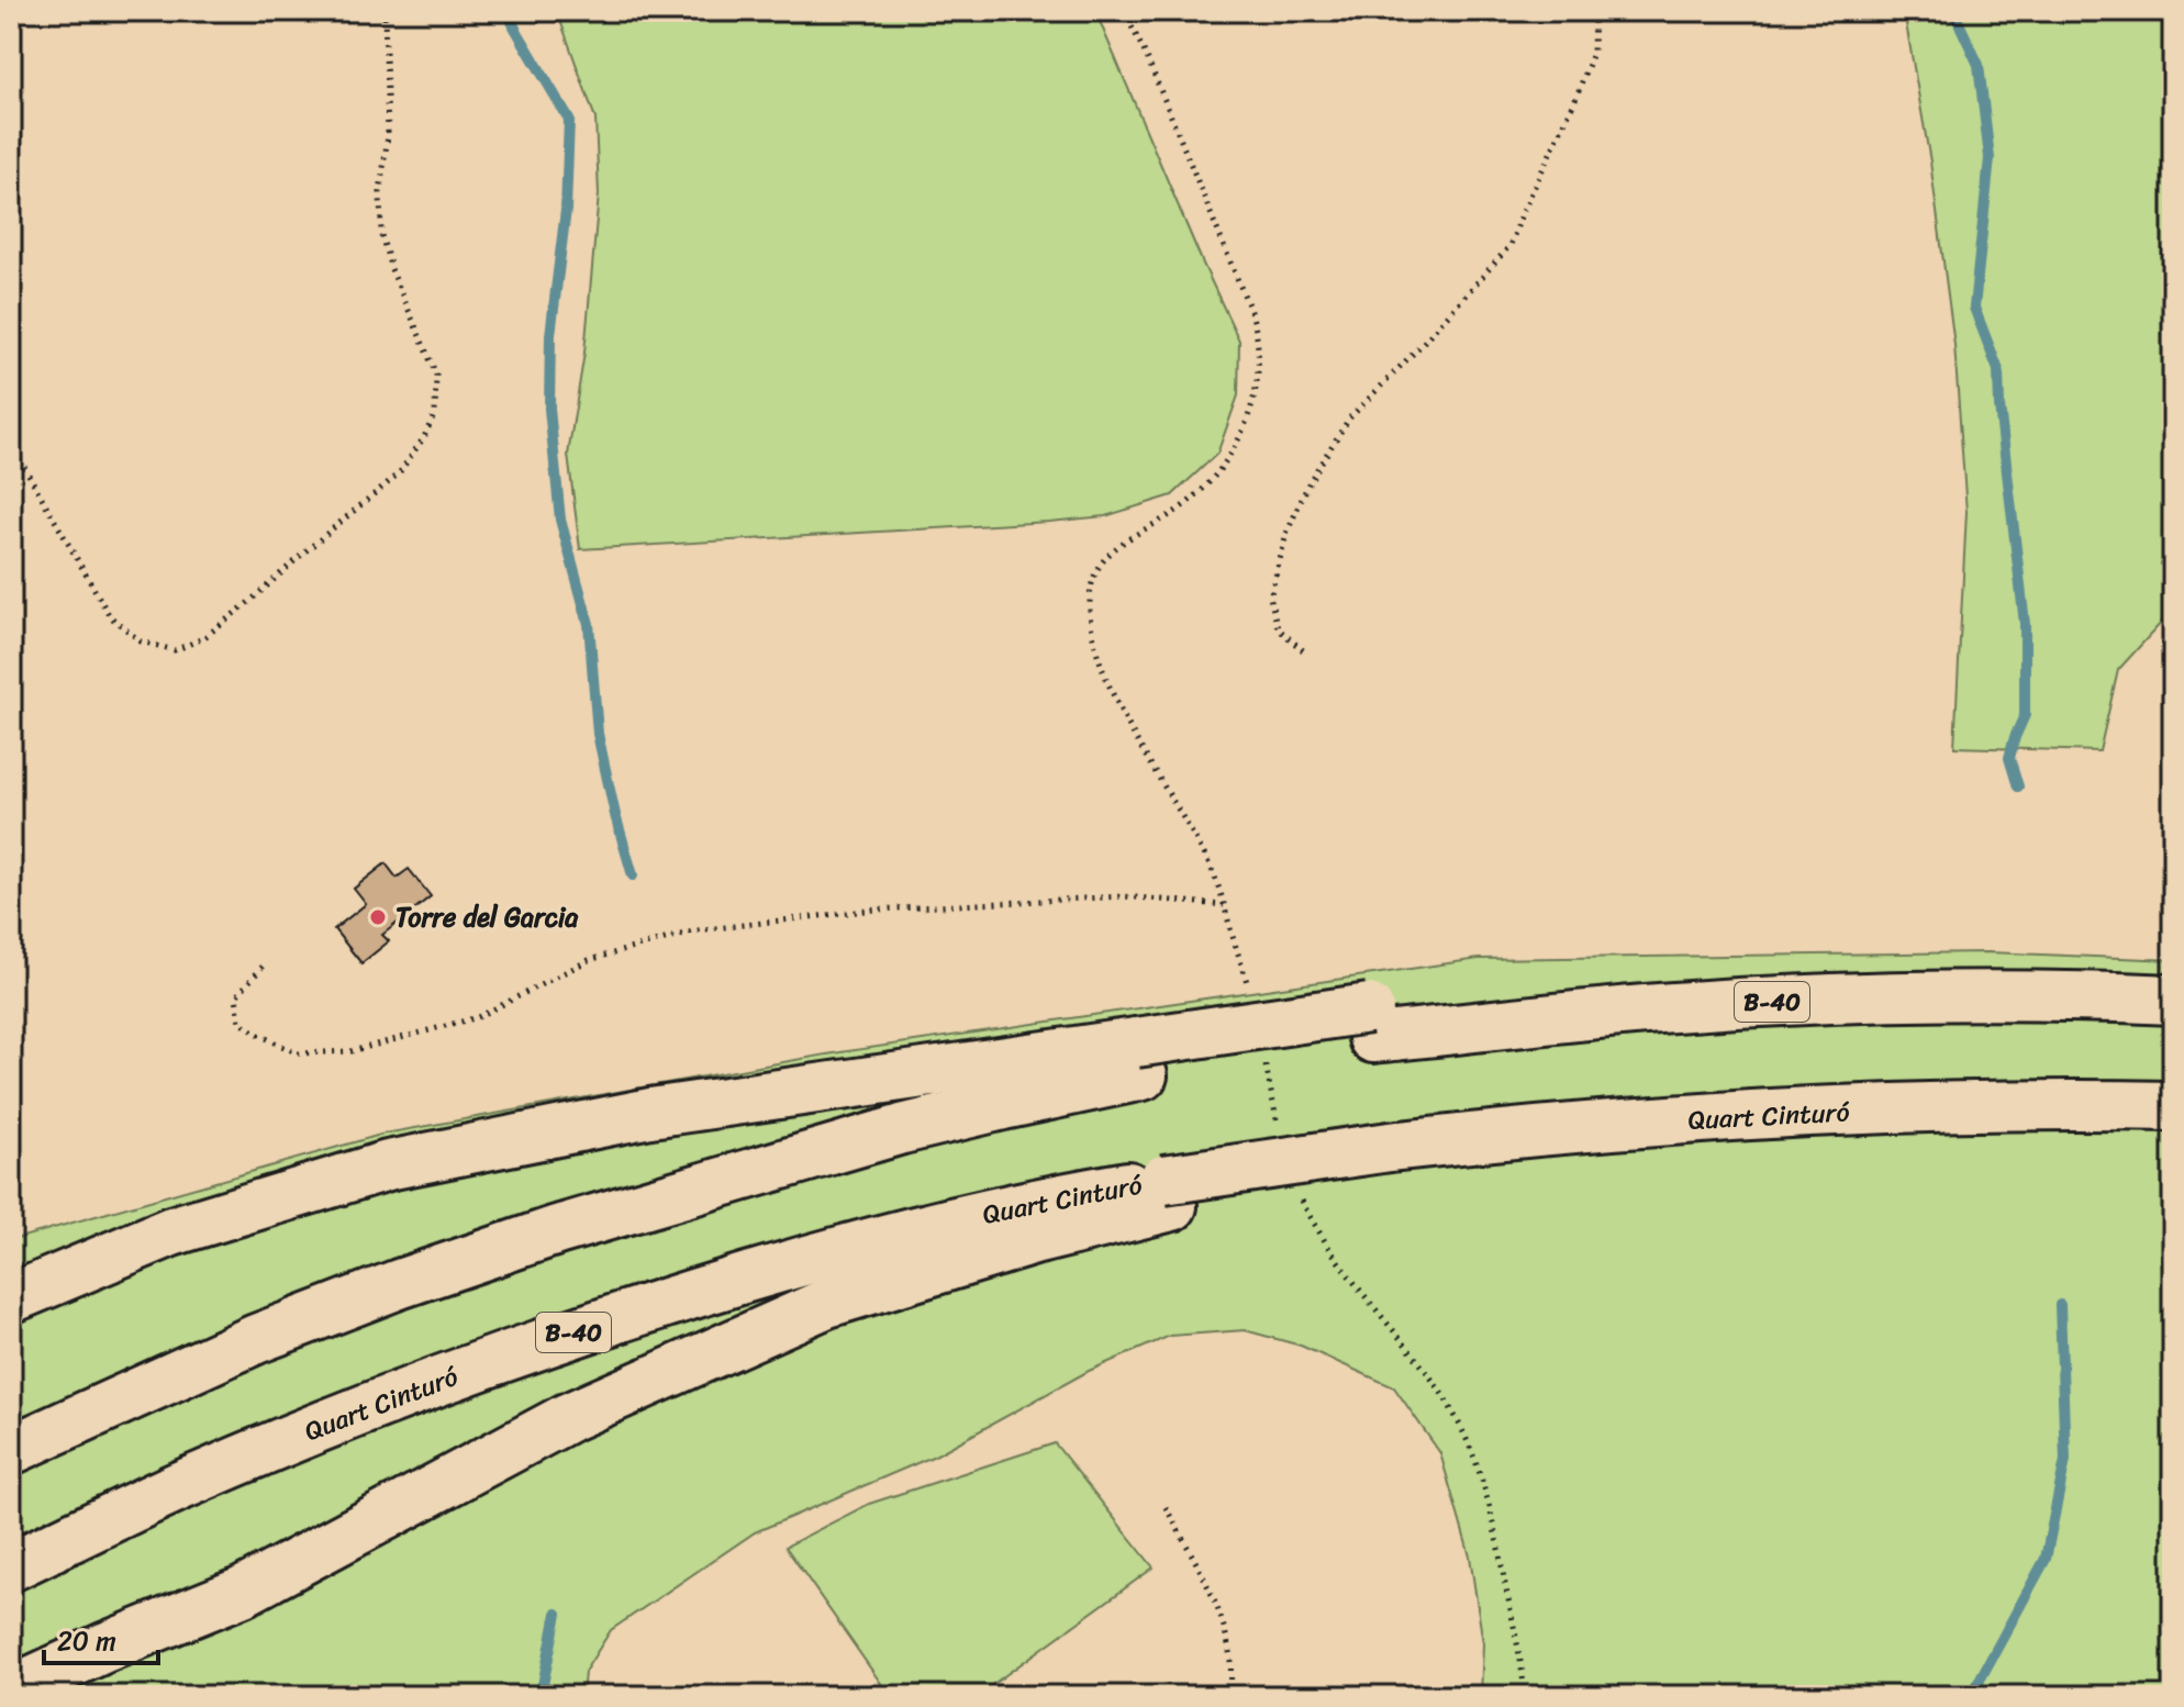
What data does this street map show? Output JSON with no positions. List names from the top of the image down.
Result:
{
  "streets": {
    "highway": ["B-40", "Quart Cinturó"]
  },
  "places": ["Torre del Garcia"],
  "scale_bar": "20 m"
}
